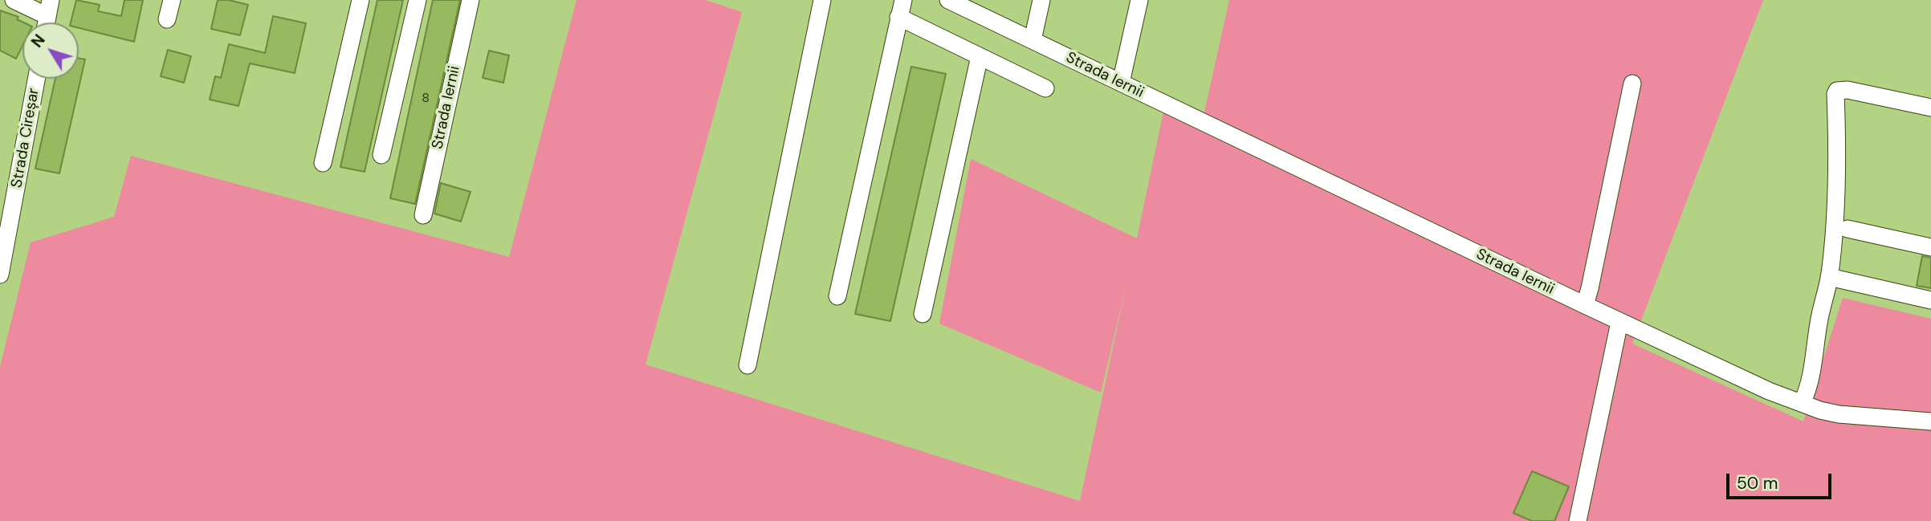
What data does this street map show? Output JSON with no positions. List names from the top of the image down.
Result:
{
  "streets": {
    "street": ["Strada Iernii", "Strada Cireșar"]
  },
  "house_numbers": ["8"],
  "scale_bar": "50 m",
  "north": "top left"
}
